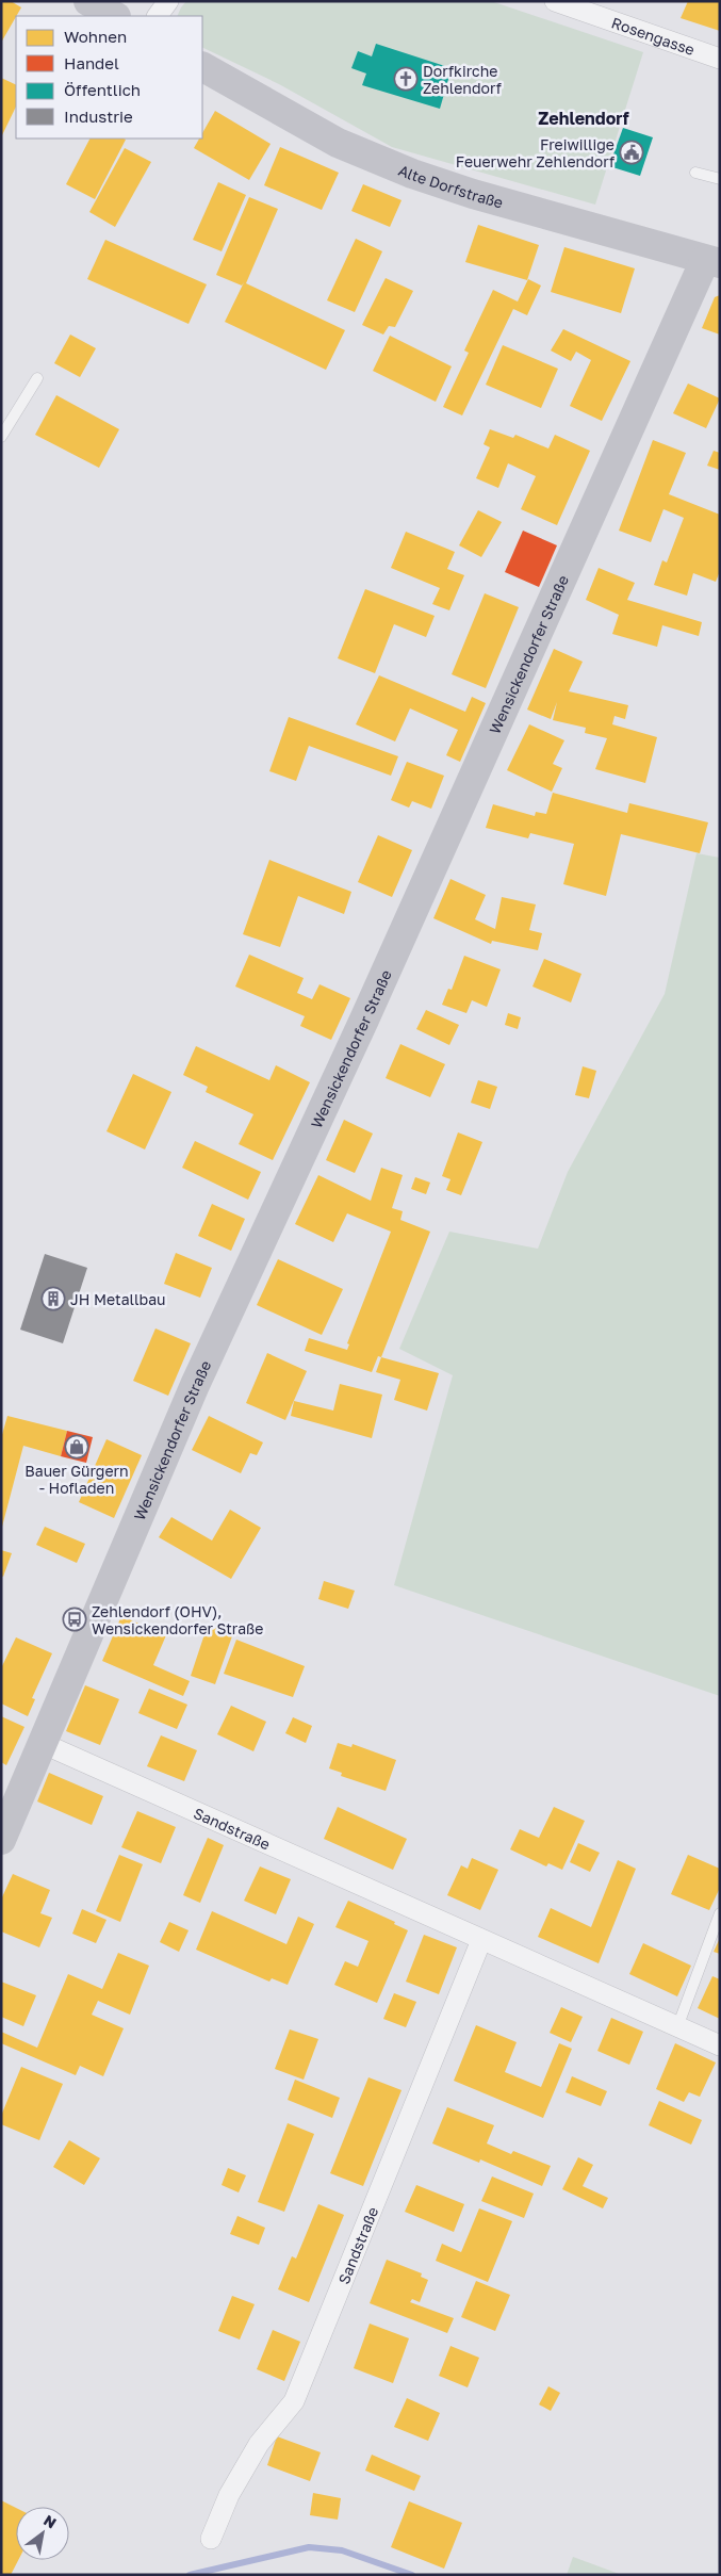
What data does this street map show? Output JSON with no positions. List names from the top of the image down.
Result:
{
  "streets": {
    "main road": ["Alte Dorfstraße", "Wensickendorfer Straße"],
    "street": ["Rosengasse", "Sandstraße"]
  },
  "crossings": [
    ["Alte Dorfstraße", "Wensickendorfer Straße"],
    ["Wensickendorfer Straße", "Sandstraße"]
  ],
  "districts": ["Zehlendorf"],
  "places": {
    "church": ["Dorfkirche Zehlendorf"],
    "public building": ["Freiwillige Feuerwehr Zehlendorf"],
    "building": ["JH Metallbau"],
    "shop": ["Bauer Gürgern - Hofladen"],
    "bus stop": ["Zehlendorf (OHV), Wensickendorfer Straße"]
  },
  "legend": [
    "Wohnen",
    "Handel",
    "Öffentlich",
    "Industrie"
  ],
  "north": "top right"
}
